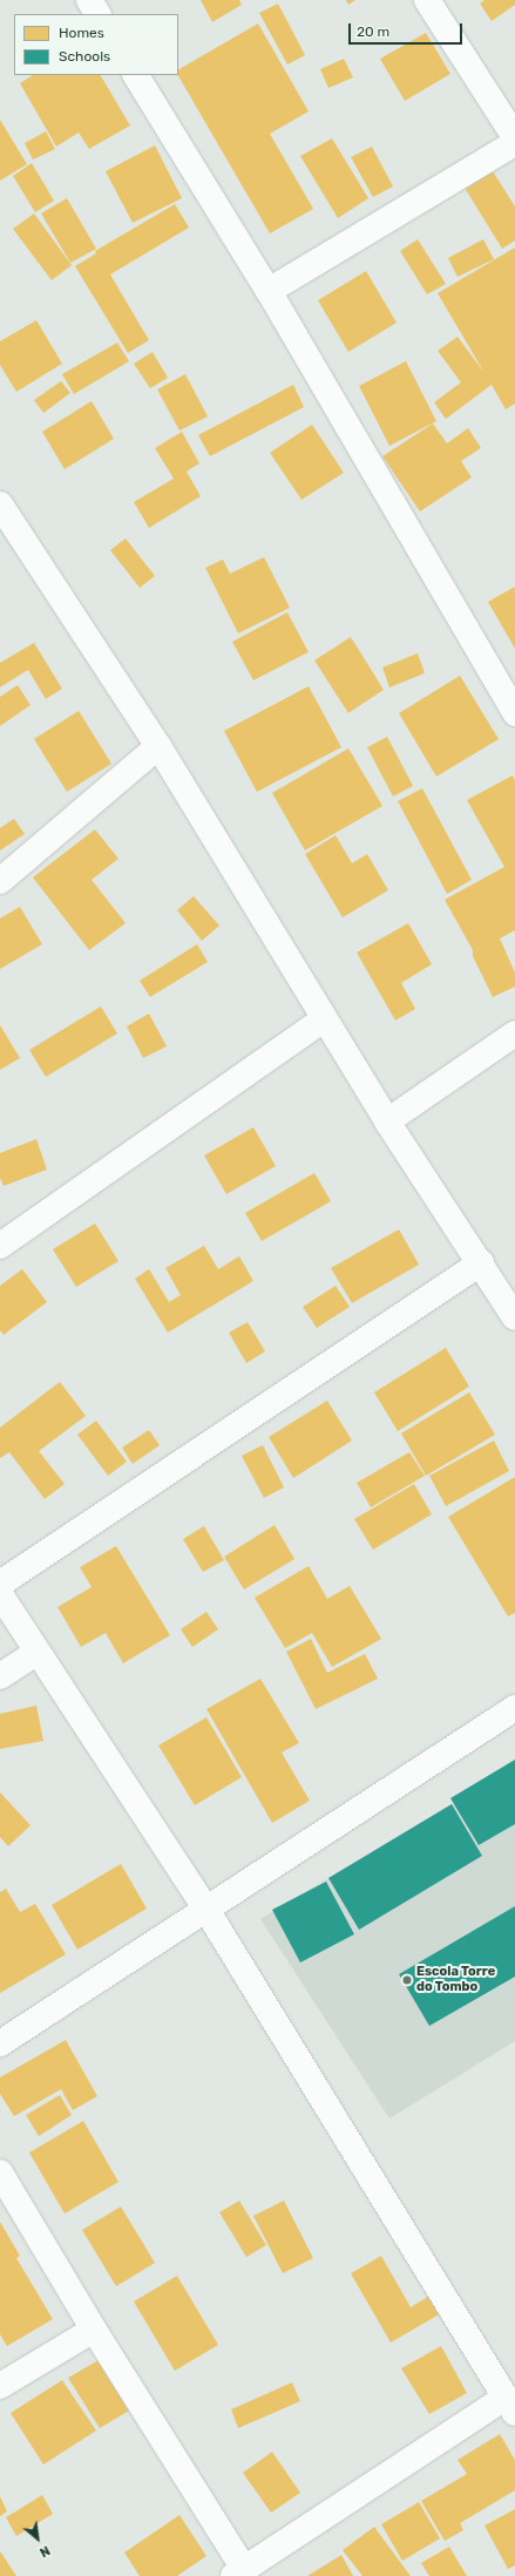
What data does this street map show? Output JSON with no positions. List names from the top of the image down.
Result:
{
  "places": ["Escola Torre do Tombo"],
  "legend": ["Homes", "Schools"],
  "scale_bar": "20 m",
  "north": "bottom right"
}
